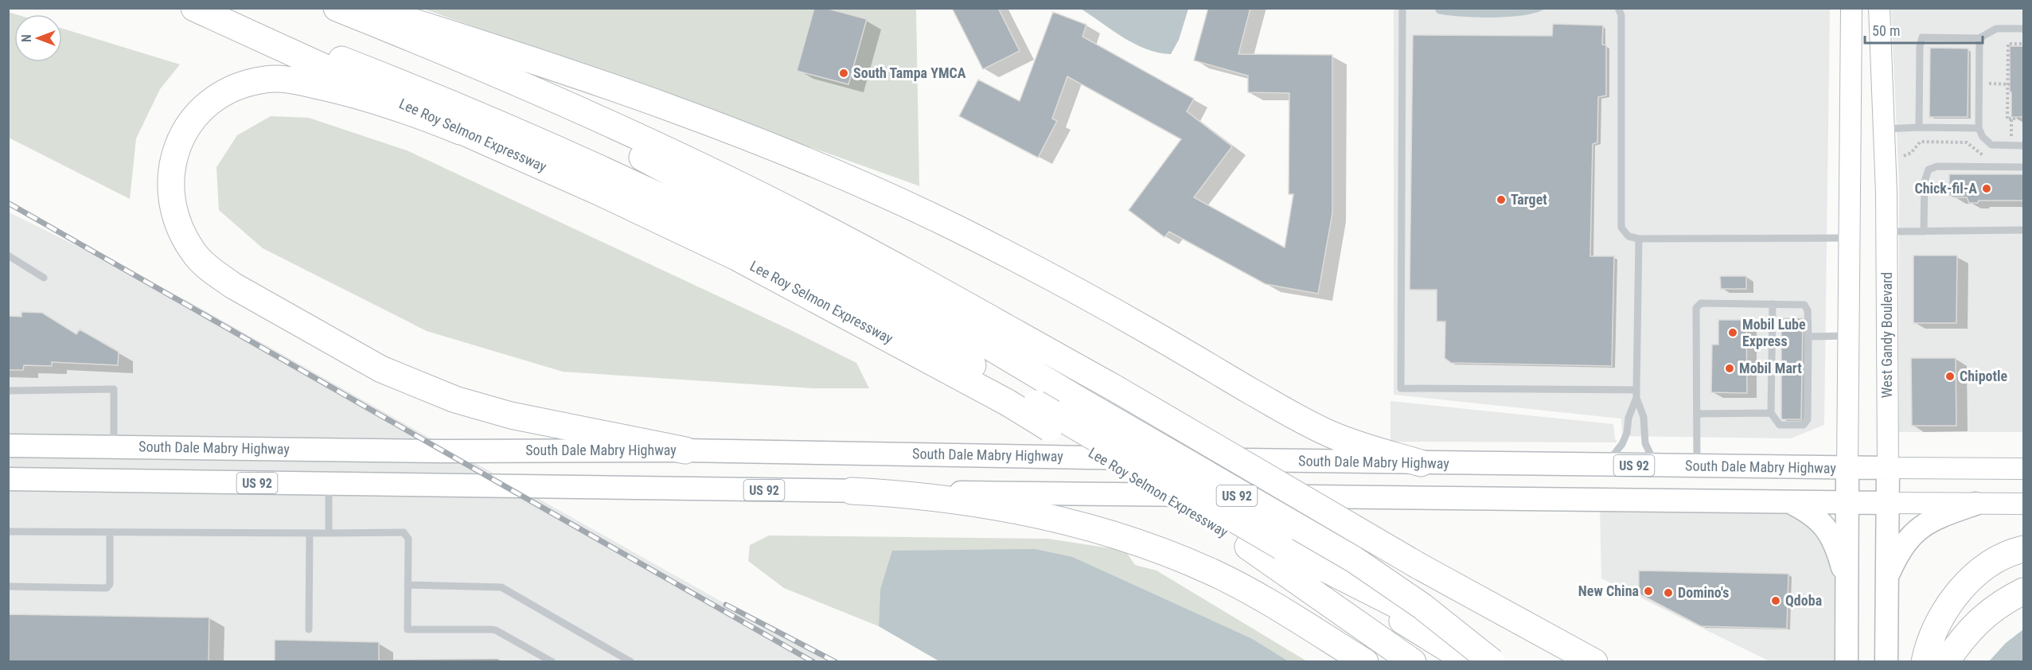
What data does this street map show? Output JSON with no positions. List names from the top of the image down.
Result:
{
  "streets": {
    "highway": ["Lee Roy Selmon Expressway"],
    "main road": ["West Gandy Boulevard", "South Dale Mabry Highway", "US 92"]
  },
  "crossings": [
    ["West Gandy Boulevard", "South Dale Mabry Highway"]
  ],
  "places": [
    "South Tampa YMCA",
    "Chick-fil-A",
    "Target",
    "Mobil Lube Express",
    "Mobil Mart",
    "Chipotle",
    "New China",
    "Domino's",
    "Qdoba"
  ],
  "scale_bar": "50 m",
  "north": "left"
}
